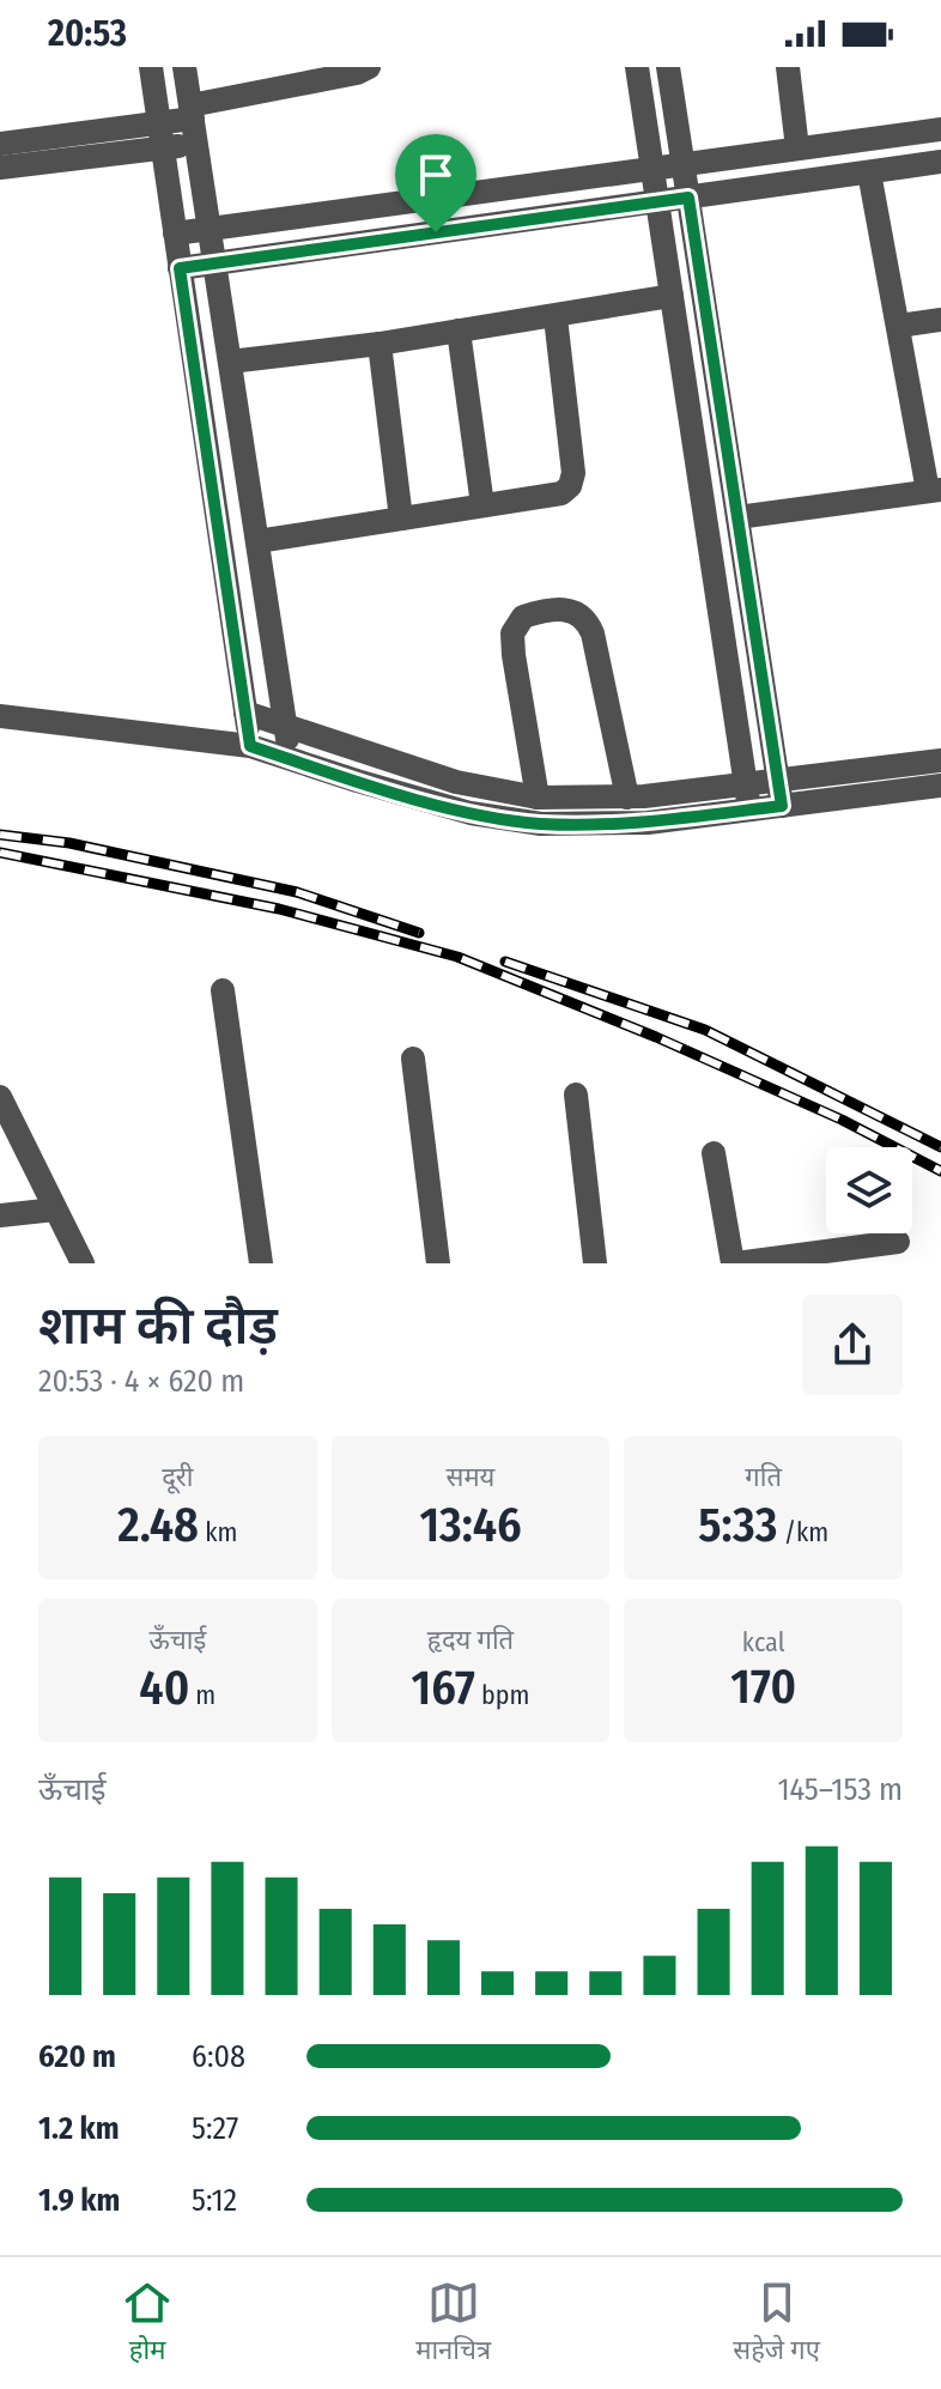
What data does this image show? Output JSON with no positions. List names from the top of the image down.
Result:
{
  "page": {
    "status": "20:53",
    "heading": ["शाम की दौड़", "20:53 · 4 × 620 m"],
    "stats": [
      ["दूरी", "2.48 km"],
      ["समय", "13:46"],
      ["गति", "5:33 /km"],
      ["ऊँचाई", "40 m"],
      ["हृदय गति", "167 bpm"],
      ["kcal", "170"]
    ],
    "chart": ["ऊँचाई", "145–153 m"],
    "list": [
      {
        "name": "620 m",
        "note": "6:08"
      },
      {
        "name": "1.2 km",
        "note": "5:27"
      },
      {
        "name": "1.9 km",
        "note": "5:12"
      }
    ],
    "tabs": ["होम", "मानचित्र", "सहेजे गए"]
  }
}
